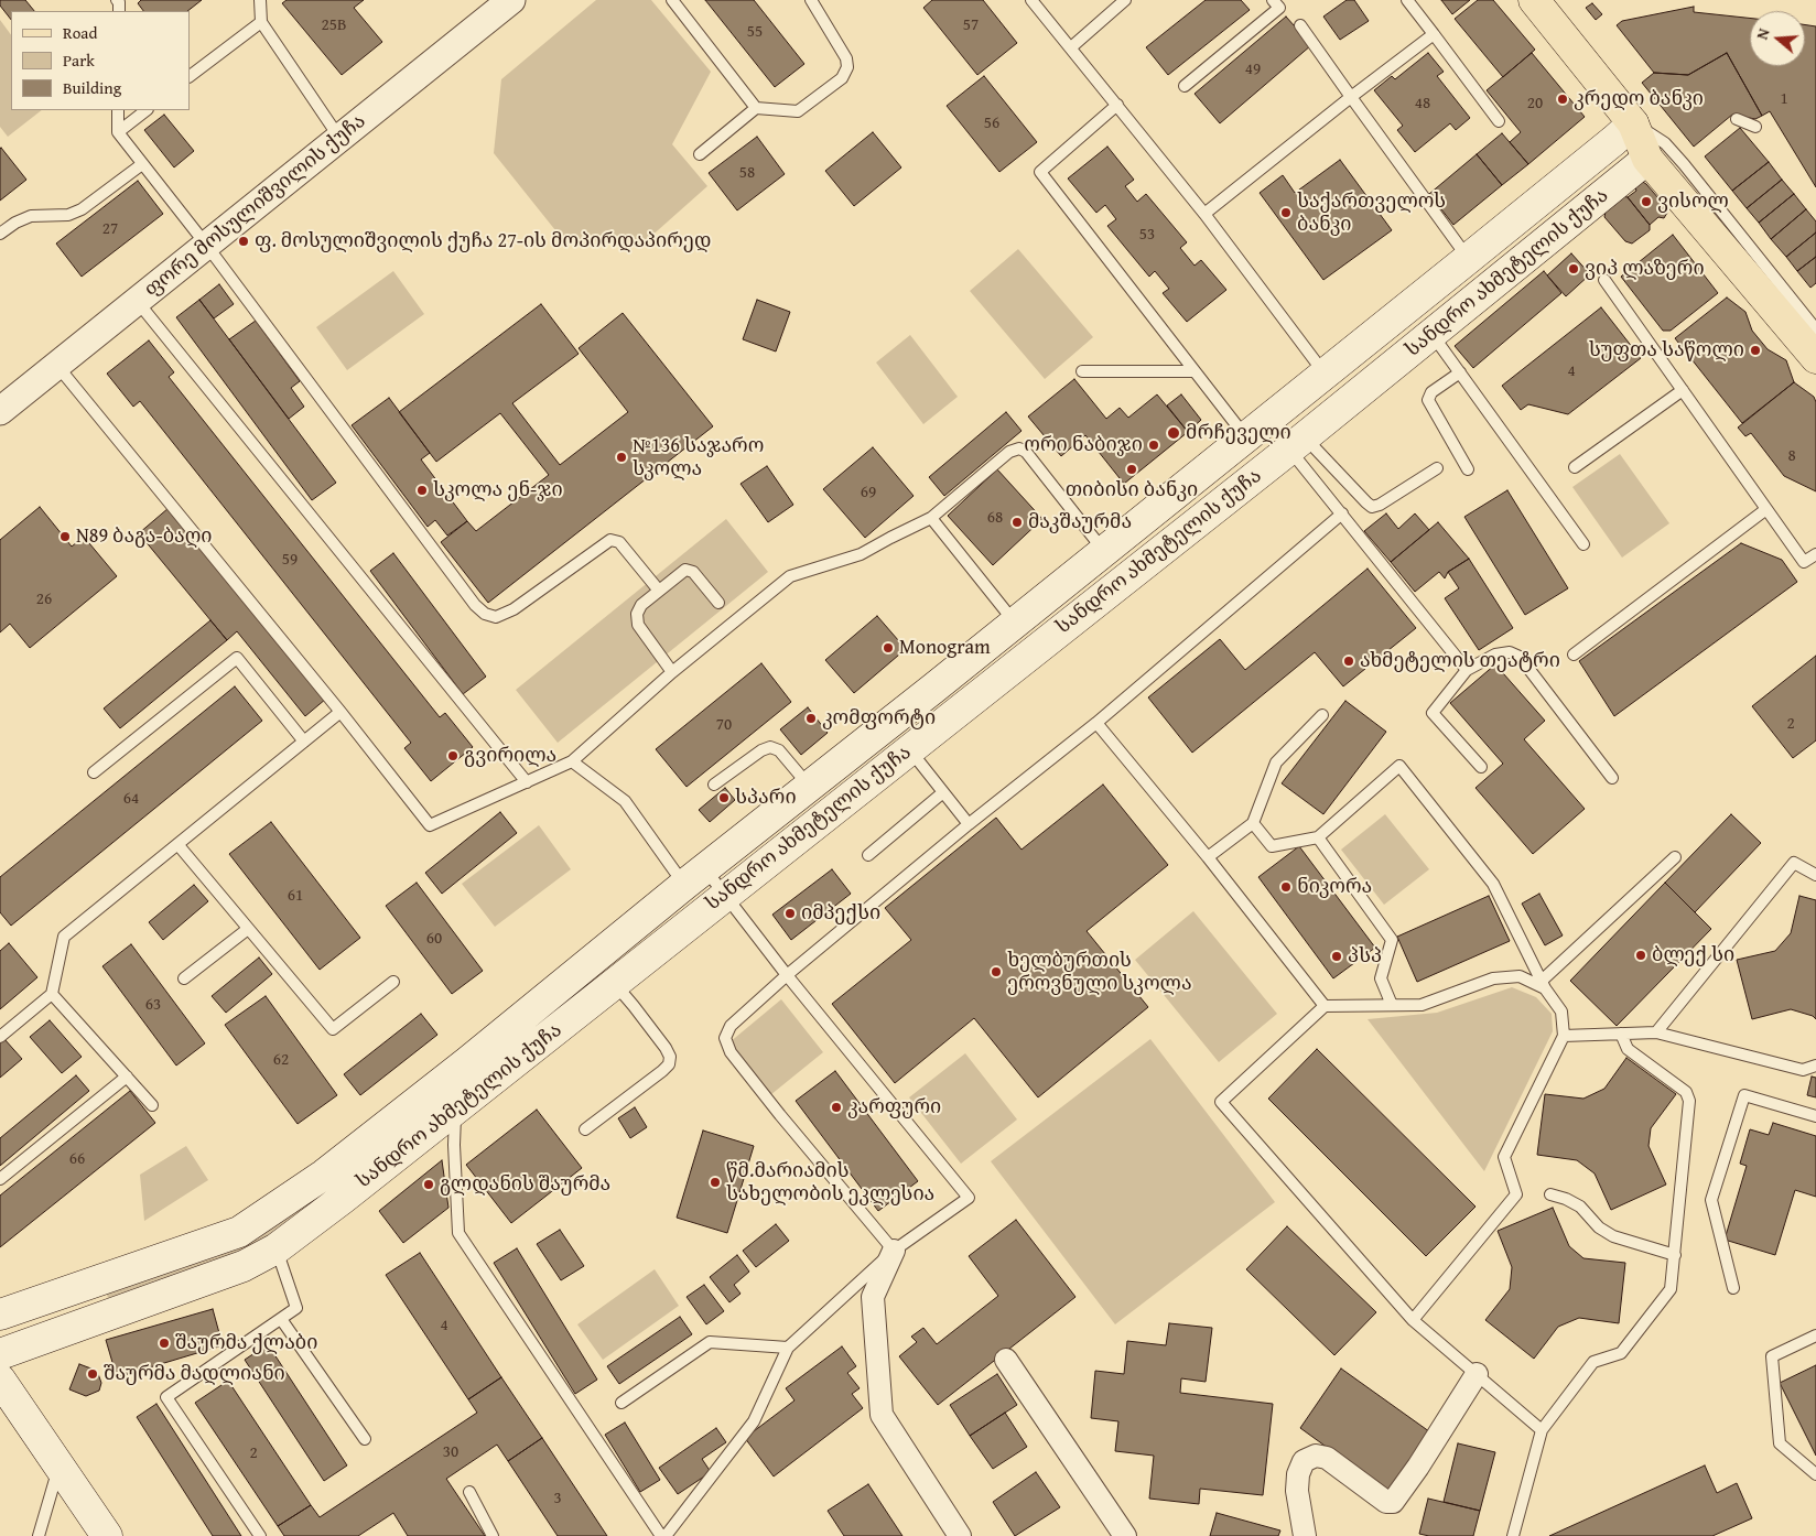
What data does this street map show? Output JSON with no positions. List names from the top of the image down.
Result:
{
  "streets": {
    "main road": ["სანდრო ახმეტელის ქუჩა"],
    "street": ["ფორე მოსულიშვილის ქუჩა"]
  },
  "places": [
    "კრედო ბანკი",
    "ვისოლ",
    "საქართველოს ბანკი",
    "ფ. მოსულიშვილის ქუჩა 27-ის მოპირდაპირედ",
    "ვიპ ლაზერი",
    "სუფთა საწოლი",
    "მრჩეველი",
    "ორი ნაბიჯი",
    "№136 საჯარო სკოლა",
    "თიბისი ბანკი",
    "სკოლა ენ-ჯი",
    "მაკშაურმა",
    "N89 ბაგა-ბაღი",
    "Monogram",
    "ახმეტელის თეატრი",
    "კომფორტი",
    "გვირილა",
    "სპარი",
    "ნიკორა",
    "იმპექსი",
    "ბლექ სი",
    "პსპ",
    "ხელბურთის ეროვნული სკოლა",
    "კარფური",
    "წმ.მარიამის სახელობის ეკლესია",
    "გლდანის შაურმა",
    "შაურმა ქლაბი",
    "შაურმა მადლიანი"
  ],
  "house_numbers": [
    "25B",
    "57",
    "55",
    "49",
    "1",
    "48",
    "20",
    "56",
    "58",
    "27",
    "53",
    "4",
    "8",
    "69",
    "68",
    "59",
    "26",
    "2",
    "70",
    "64",
    "61",
    "60",
    "63",
    "62",
    "66",
    "4",
    "30",
    "2",
    "3"
  ],
  "legend": ["Road", "Park", "Building"],
  "north": "left"
}
